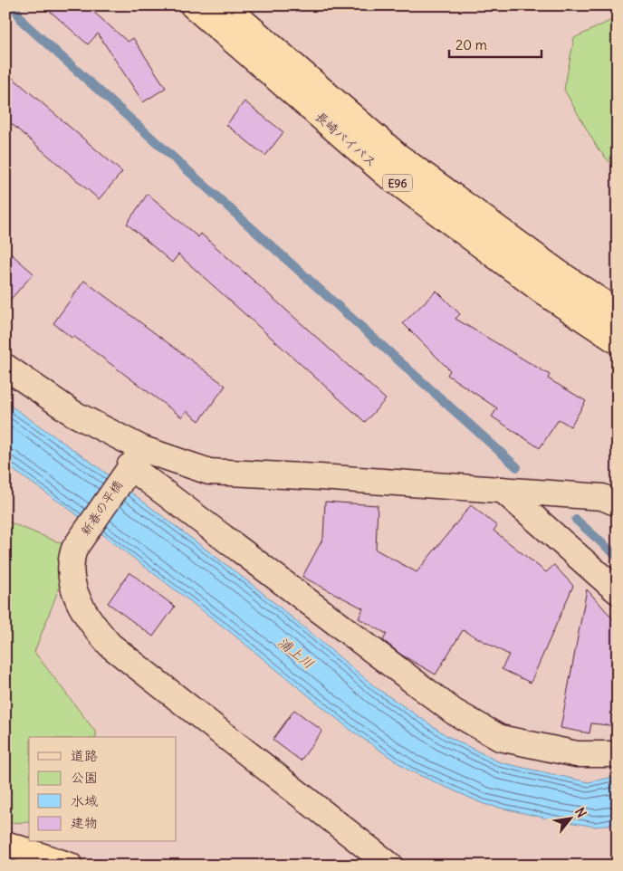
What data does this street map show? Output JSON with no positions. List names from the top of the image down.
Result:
{
  "streets": {
    "highway": ["長崎バイパス", "E96"],
    "street": ["新春の平橋"]
  },
  "water": ["浦上川"],
  "legend": [
    "道路",
    "公園",
    "水域",
    "建物"
  ],
  "scale_bar": "20 m",
  "north": "top right"
}
